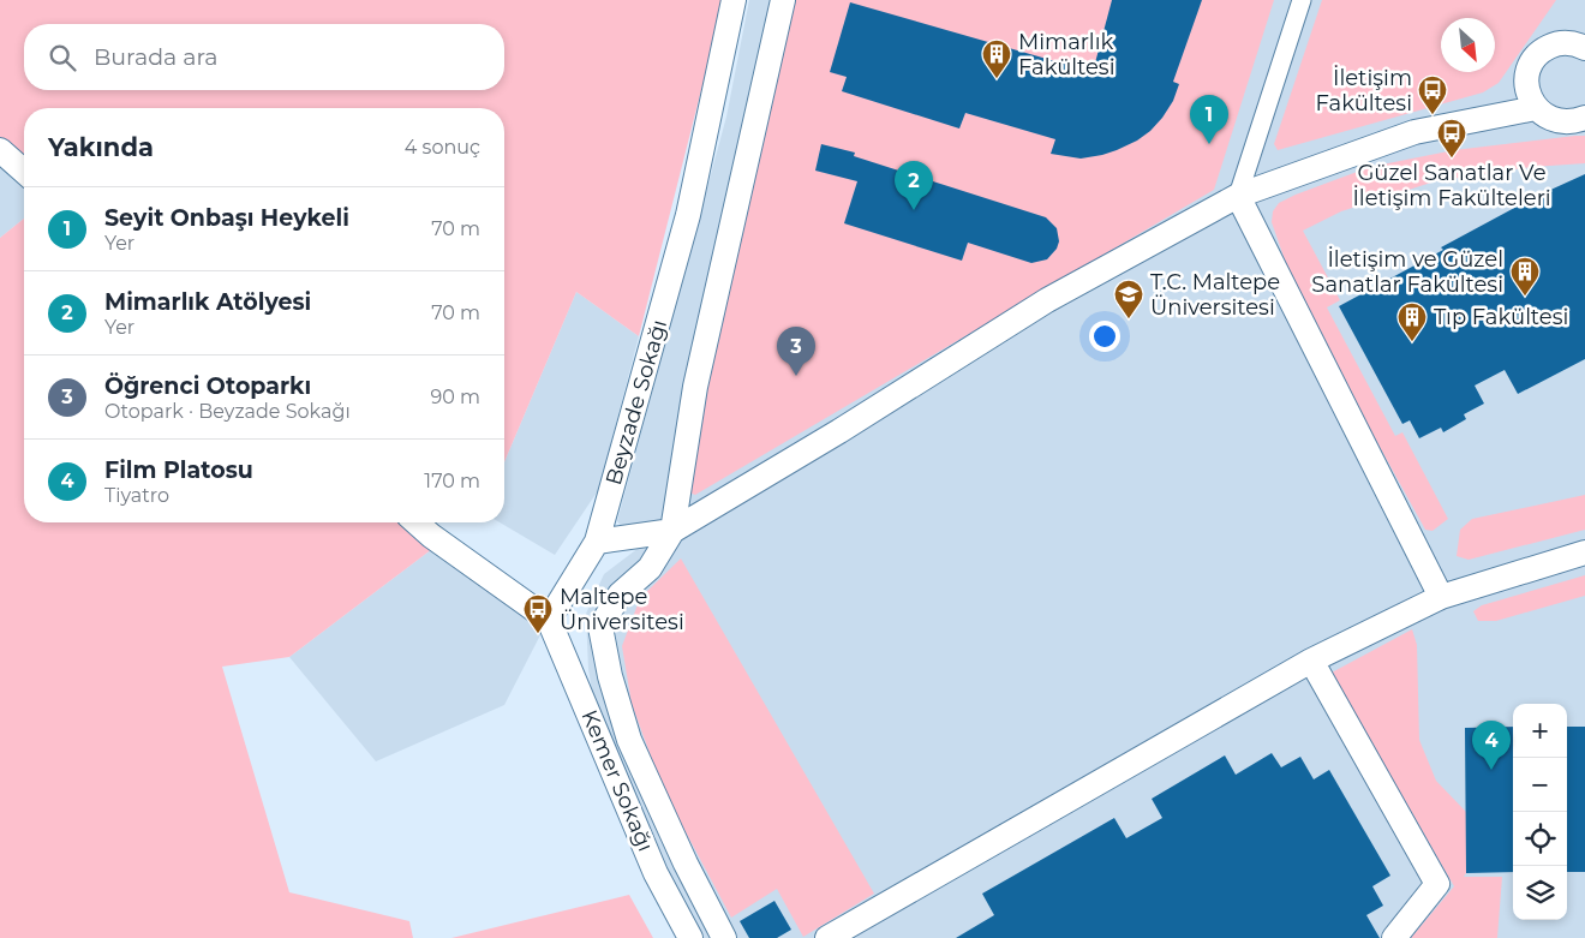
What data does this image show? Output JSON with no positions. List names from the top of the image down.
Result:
{
  "streets": {
    "street": ["Beyzade Sokağı", "Kemer Sokağı"]
  },
  "crossings": [
    ["Beyzade Sokağı", "Kemer Sokağı"]
  ],
  "places": {
    "building": ["Mimarlık Fakültesi", "İletişim ve Güzel Sanatlar Fakültesi", "Tıp Fakültesi"],
    "bus stop": ["İletişim Fakültesi", "Güzel Sanatlar Ve İletişim Fakülteleri", "Maltepe Üniversitesi"],
    "school or university": ["T.C. Maltepe Üniversitesi"]
  },
  "north": "bottom right",
  "page": {
    "search": "Burada ara",
    "pins": [
      "1",
      "2",
      "3",
      "4"
    ],
    "heading": ["Yakında", "4 sonuç"],
    "list": [
      {
        "mark": "1",
        "name": "Seyit Onbaşı Heykeli",
        "note": "Yer",
        "value": "70 m"
      },
      {
        "mark": "2",
        "name": "Mimarlık Atölyesi",
        "note": "Yer",
        "value": "70 m"
      },
      {
        "mark": "3",
        "name": "Öğrenci Otoparkı",
        "note": "Otopark · Beyzade Sokağı",
        "value": "90 m"
      },
      {
        "mark": "4",
        "name": "Film Platosu",
        "note": "Tiyatro",
        "value": "170 m"
      }
    ],
    "map_buttons": ["+", "−"]
  }
}
